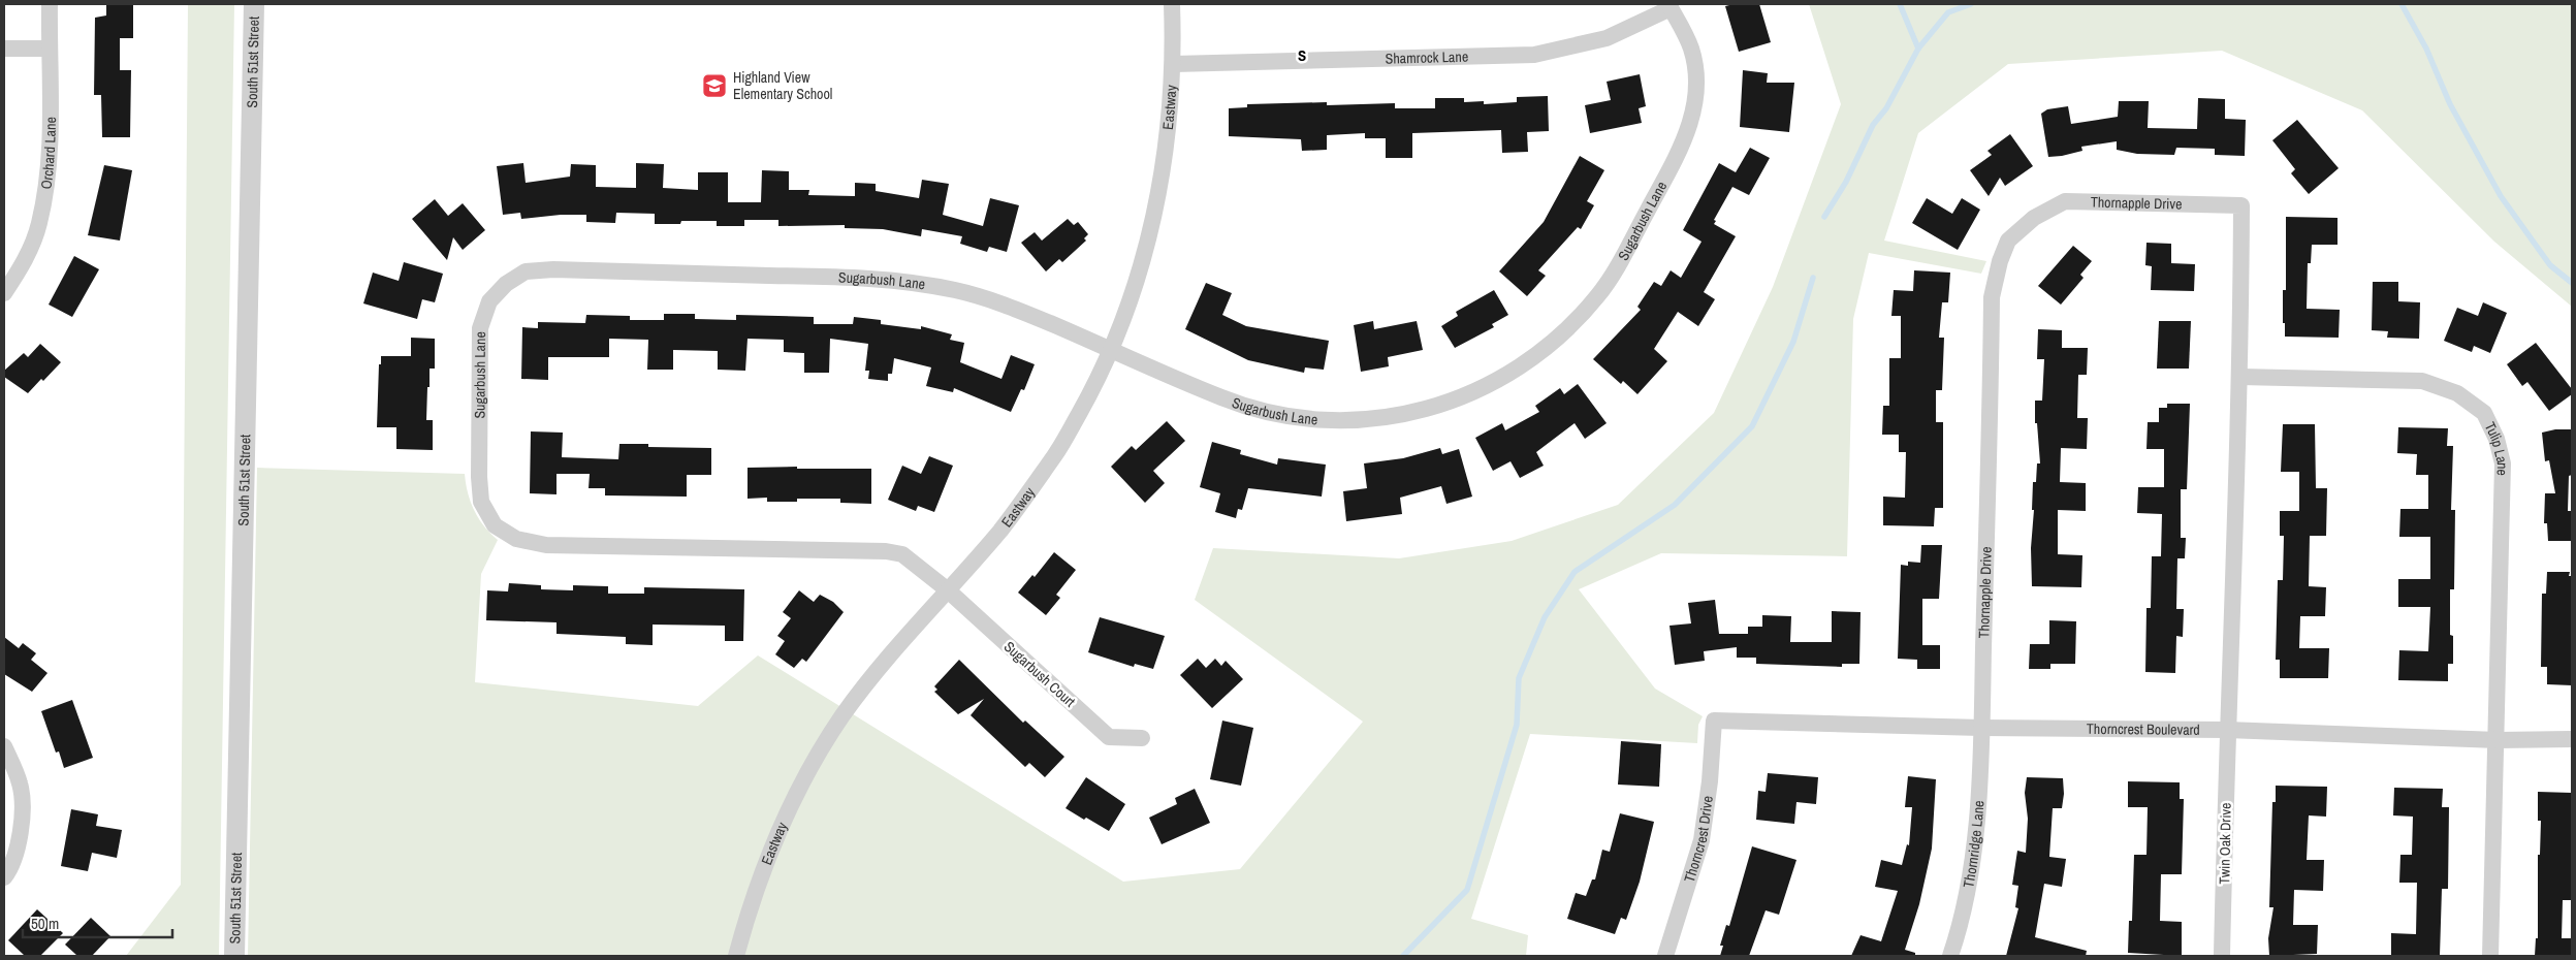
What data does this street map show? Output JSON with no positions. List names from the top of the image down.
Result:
{
  "streets": {
    "street": [
      "Shamrock Lane",
      "South 51st Street",
      "Eastway",
      "Orchard Lane",
      "Thornapple Drive",
      "Sugarbush Lane",
      "Tulip Lane",
      "Sugarbush Court",
      "Thorncrest Boulevard",
      "Thorncrest Drive",
      "Thornridge Lane",
      "Twin Oak Drive"
    ]
  },
  "crossings": [
    ["Shamrock Lane", "Eastway"],
    ["Shamrock Lane", "Sugarbush Lane"],
    ["Eastway", "Sugarbush Lane"],
    ["Eastway", "Sugarbush Court"],
    ["Thornapple Drive", "Tulip Lane"],
    ["Thornapple Drive", "Thorncrest Boulevard"],
    ["Thornapple Drive", "Thornridge Lane"],
    ["Thornapple Drive", "Twin Oak Drive"],
    ["Sugarbush Lane", "Sugarbush Court"],
    ["Tulip Lane", "Thorncrest Boulevard"],
    ["Thorncrest Boulevard", "Thorncrest Drive"],
    ["Thorncrest Boulevard", "Thornridge Lane"],
    ["Thorncrest Boulevard", "Twin Oak Drive"]
  ],
  "districts": ["S"],
  "places": {
    "school or university": ["Highland View Elementary School"]
  },
  "scale_bar": "50 m"
}
